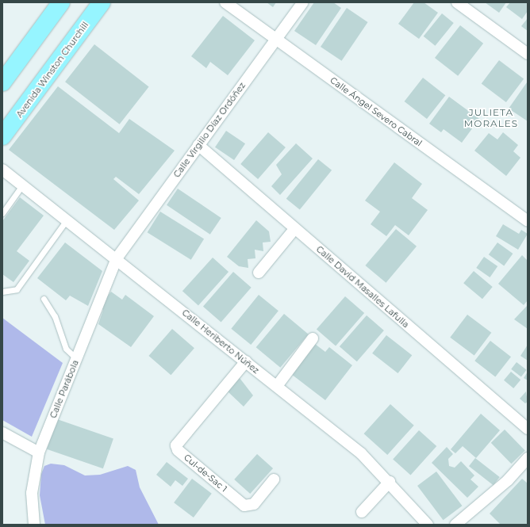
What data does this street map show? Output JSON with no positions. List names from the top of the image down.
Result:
{
  "streets": {
    "main road": ["Avenida Winston Churchill"],
    "street": [
      "Calle Ángel Severo Cabral",
      "Calle Virgilio Díaz Ordóñez",
      "Calle David Masalles Lafulla",
      "Calle Heriberto Núñez",
      "Calle Parábola",
      "Cul-de-Sac 1"
    ]
  },
  "crossings": [
    ["Calle Ángel Severo Cabral", "Calle Virgilio Díaz Ordóñez"],
    ["Calle Virgilio Díaz Ordóñez", "Calle David Masalles Lafulla"],
    ["Calle Virgilio Díaz Ordóñez", "Calle Heriberto Núñez"],
    ["Calle Virgilio Díaz Ordóñez", "Calle Parábola"],
    ["Calle Heriberto Núñez", "Calle Parábola"],
    ["Calle Heriberto Núñez", "Cul-de-Sac 1"]
  ],
  "districts": ["JULIETA MORALES"]
}
